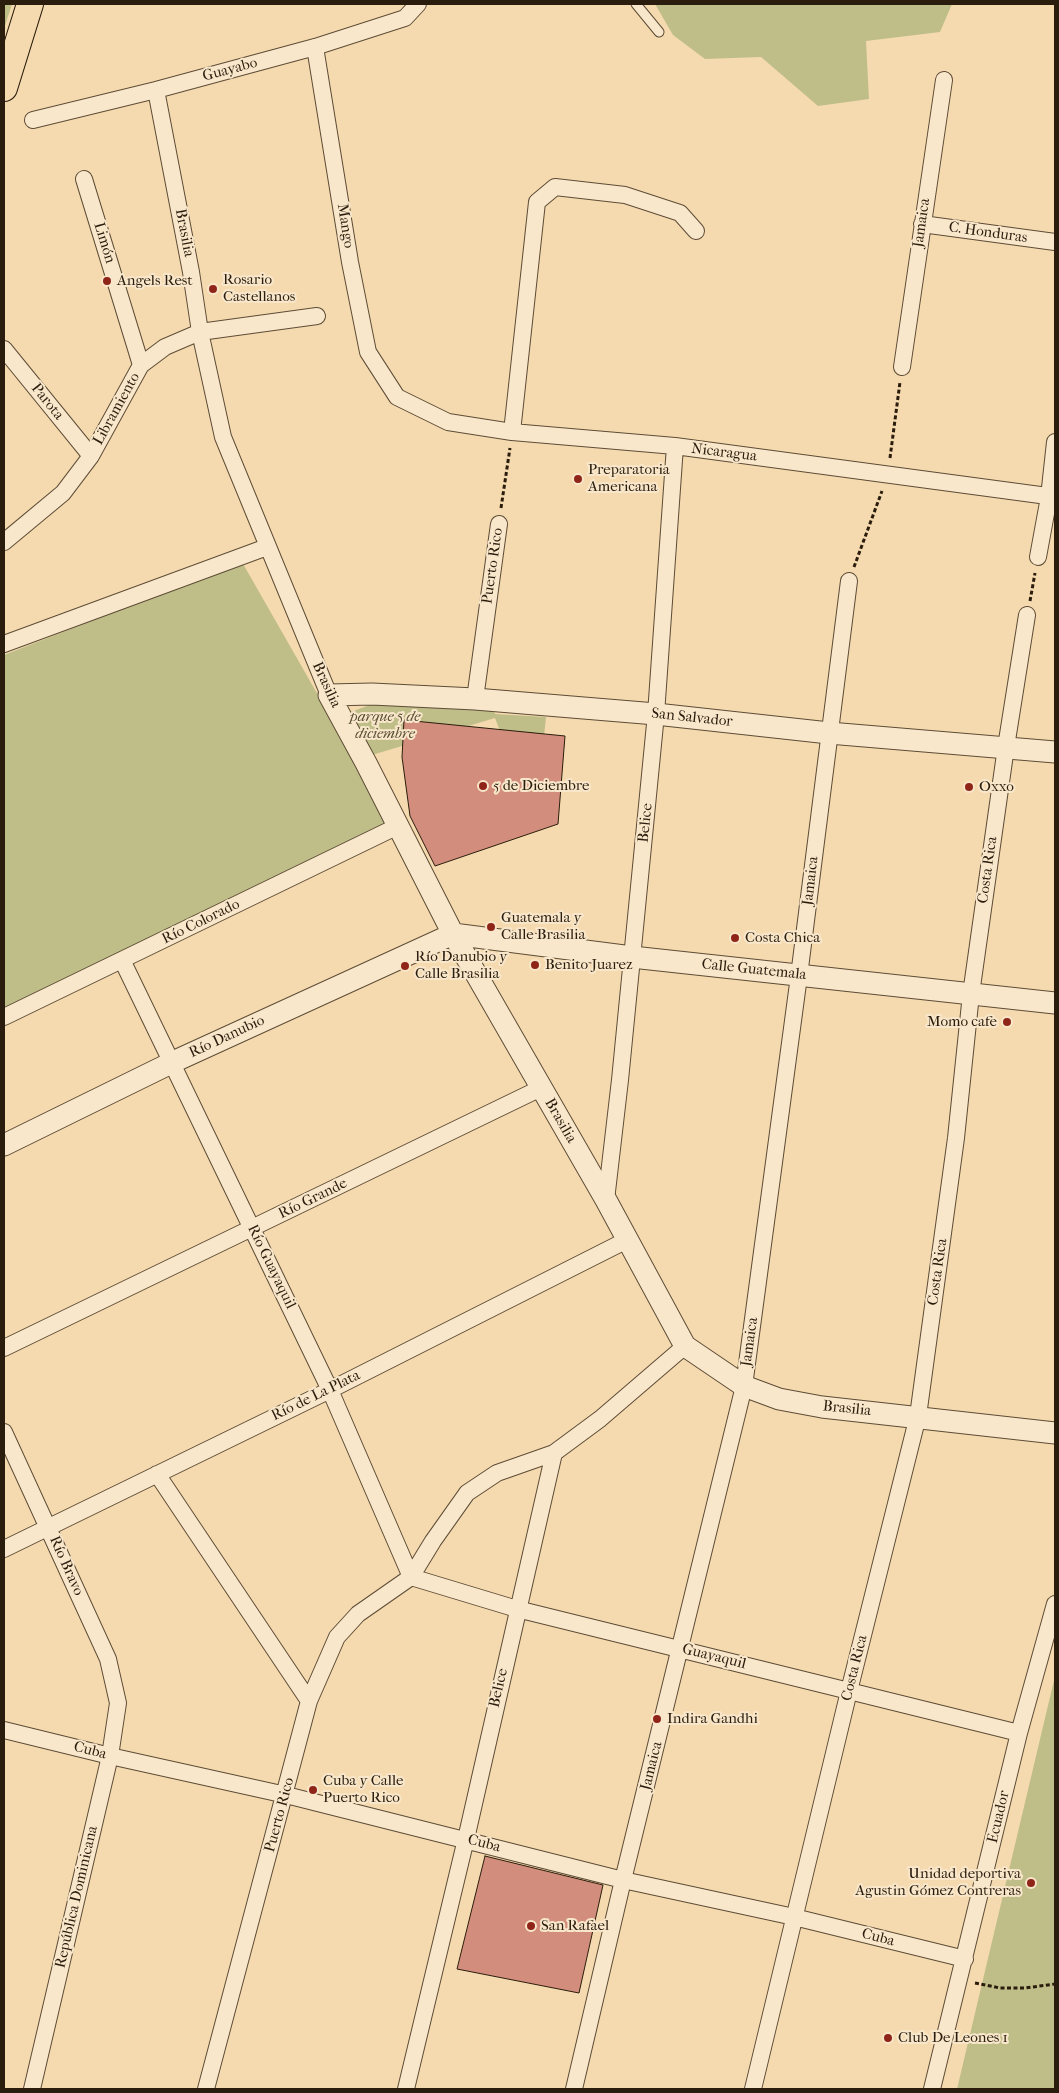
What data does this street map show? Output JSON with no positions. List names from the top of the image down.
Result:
{
  "streets": {
    "street": [
      "Guayabo",
      "Jamaica",
      "Mango",
      "Brasilia",
      "C. Honduras",
      "Limón",
      "Parota",
      "Libramiento",
      "Nicaragua",
      "Puerto Rico",
      "San Salvador",
      "Belice",
      "Costa Rica",
      "Río Colorado",
      "Calle Guatemala",
      "Río Danubio",
      "Río Grande",
      "Río Guayaquil",
      "Río de La Plata",
      "Río Bravo",
      "Guayaquil",
      "Cuba",
      "Ecuador",
      "República Dominicana"
    ]
  },
  "crossings": [
    ["Guayabo", "Mango"],
    ["Guayabo", "Brasilia"],
    ["Jamaica", "Brasilia"],
    ["Jamaica", "C. Honduras"],
    ["Jamaica", "San Salvador"],
    ["Jamaica", "Calle Guatemala"],
    ["Jamaica", "Guayaquil"],
    ["Jamaica", "Cuba"],
    ["Mango", "Nicaragua"],
    ["Brasilia", "Libramiento"],
    ["Brasilia", "San Salvador"],
    ["Brasilia", "Belice"],
    ["Brasilia", "Costa Rica"],
    ["Brasilia", "Río Colorado"],
    ["Brasilia", "Calle Guatemala"],
    ["Brasilia", "Río Danubio"],
    ["Brasilia", "Río Grande"],
    ["Brasilia", "Río de La Plata"],
    ["Limón", "Libramiento"],
    ["Parota", "Libramiento"],
    ["Nicaragua", "Puerto Rico"],
    ["Nicaragua", "Belice"],
    ["Puerto Rico", "San Salvador"],
    ["Puerto Rico", "Río Guayaquil"],
    ["Puerto Rico", "Guayaquil"],
    ["Puerto Rico", "Cuba"],
    ["San Salvador", "Belice"],
    ["San Salvador", "Costa Rica"],
    ["Belice", "Calle Guatemala"],
    ["Belice", "Guayaquil"],
    ["Belice", "Cuba"],
    ["Costa Rica", "Calle Guatemala"],
    ["Costa Rica", "Guayaquil"],
    ["Costa Rica", "Cuba"],
    ["Río Colorado", "Río Guayaquil"],
    ["Calle Guatemala", "Río Danubio"],
    ["Río Danubio", "Río Guayaquil"],
    ["Río Grande", "Río Guayaquil"],
    ["Río Guayaquil", "Río de La Plata"],
    ["Río Guayaquil", "Guayaquil"],
    ["Río de La Plata", "Río Bravo"],
    ["Río Bravo", "República Dominicana"],
    ["Guayaquil", "Ecuador"],
    ["Cuba", "Ecuador"],
    ["Cuba", "República Dominicana"]
  ],
  "parks": ["parque 5 de diciembre"],
  "places": [
    "Angels Rest",
    "Rosario Castellanos",
    "Preparatoria Americana",
    "5 de Diciembre",
    "Oxxo",
    "Guatemala y Calle Brasilia",
    "Costa Chica",
    "Benito Juarez",
    "Río Danubio y Calle Brasilia",
    "Momo cafe",
    "Indira Gandhi",
    "Cuba y Calle Puerto Rico",
    "Unidad deportiva Agustin Gómez Contreras",
    "San Rafael",
    "Club De Leones 1"
  ]
}
